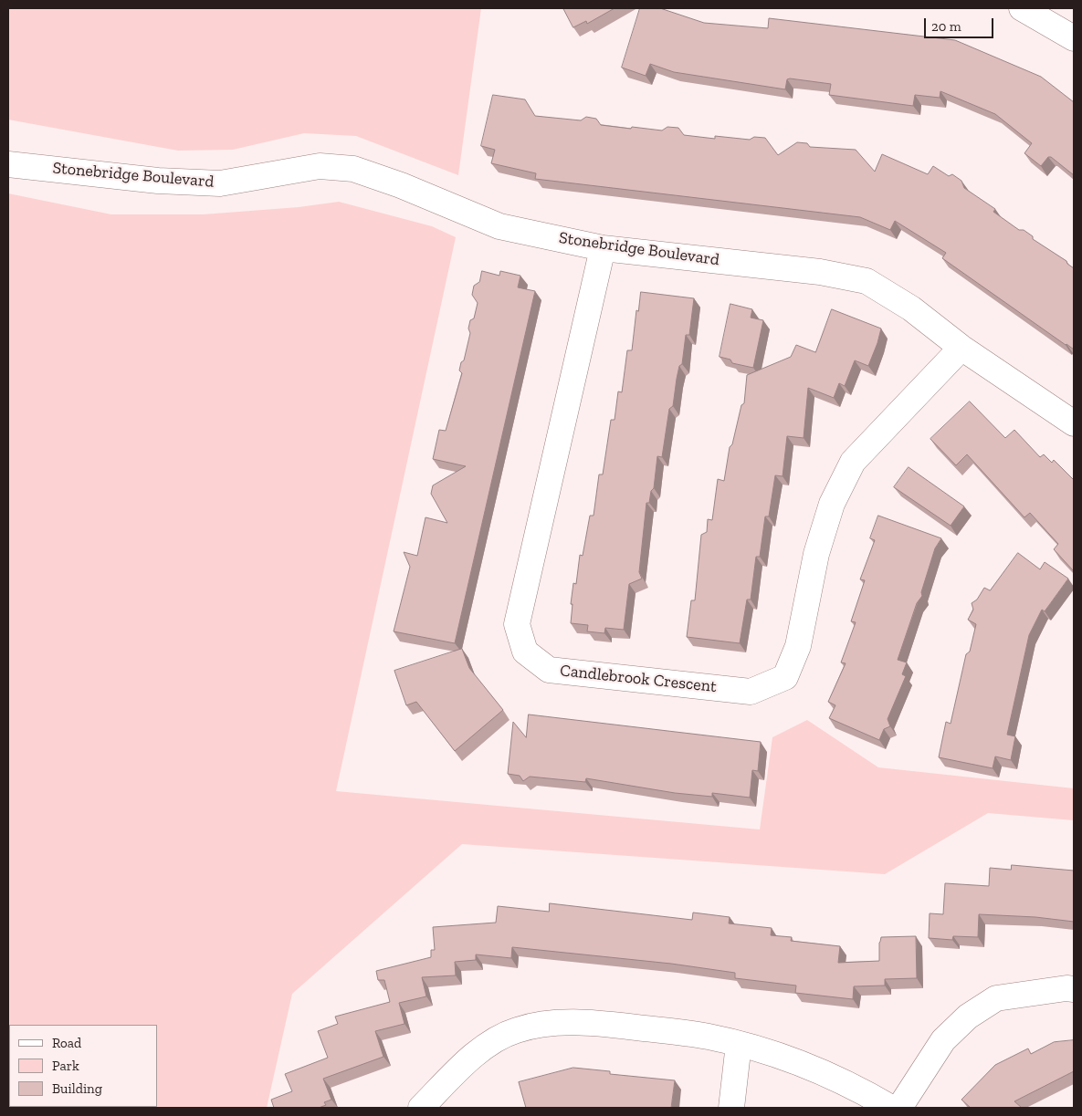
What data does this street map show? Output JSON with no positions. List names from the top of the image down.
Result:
{
  "streets": {
    "street": ["Stonebridge Boulevard", "Candlebrook Crescent"]
  },
  "crossings": [
    ["Stonebridge Boulevard", "Candlebrook Crescent"]
  ],
  "legend": ["Road", "Park", "Building"],
  "scale_bar": "20 m"
}
